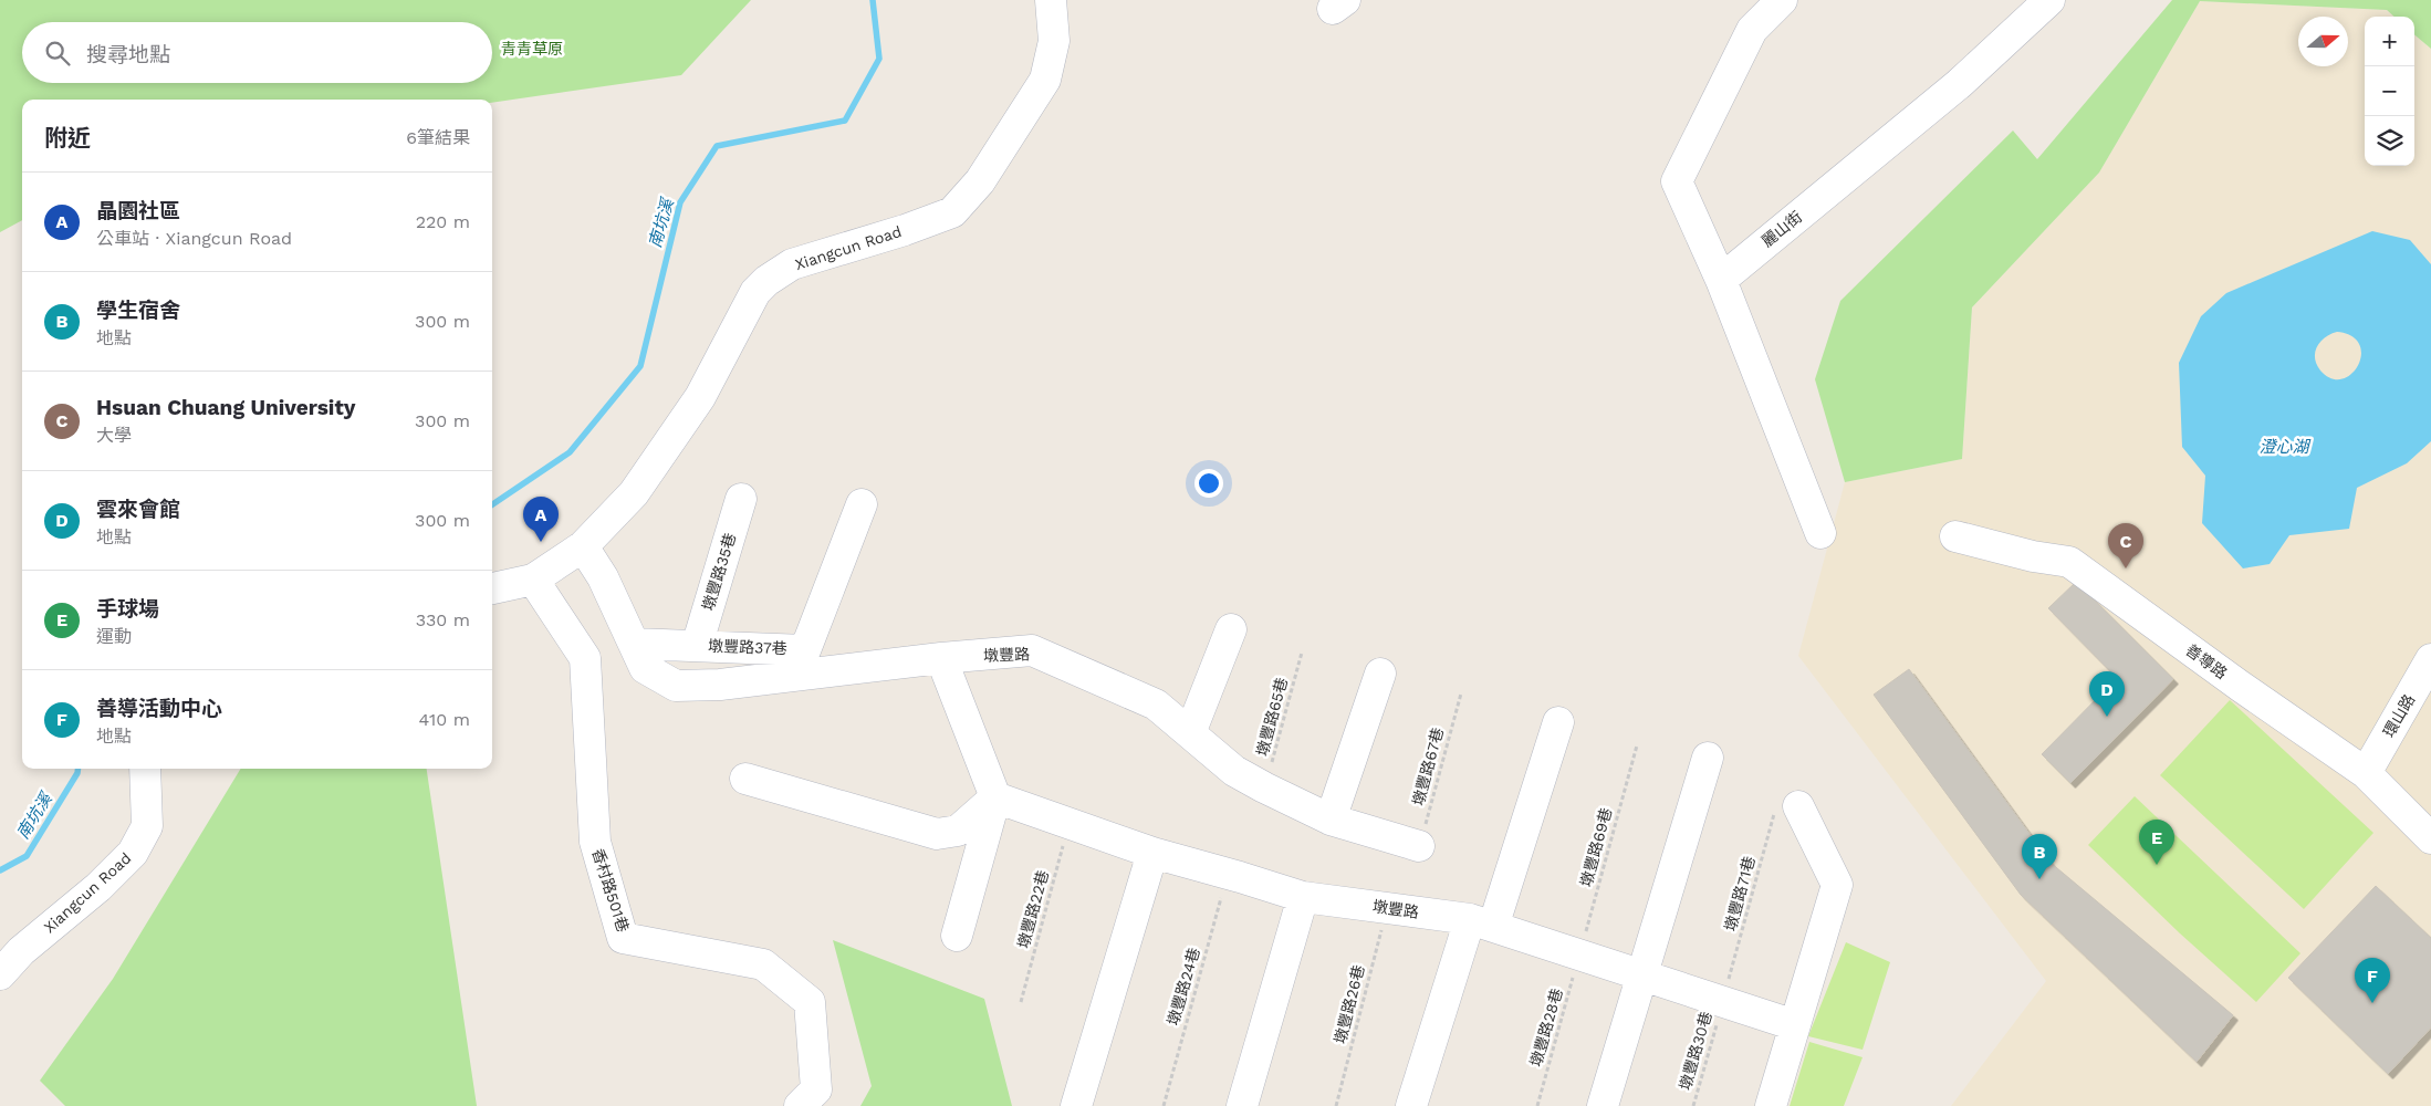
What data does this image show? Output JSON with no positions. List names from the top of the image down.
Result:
{
  "streets": {
    "street": [
      "麗山街",
      "Xiangcun Road",
      "墩豐路35巷",
      "墩豐路37巷",
      "墩豐路",
      "善導路",
      "環山路",
      "香村路501巷"
    ],
    "path": [
      "墩豐路65巷",
      "墩豐路67巷",
      "墩豐路69巷",
      "墩豐路71巷",
      "墩豐路22巷",
      "墩豐路24巷",
      "墩豐路26巷",
      "墩豐路28巷",
      "墩豐路30巷"
    ]
  },
  "crossings": [
    ["Xiangcun Road", "墩豐路"],
    ["Xiangcun Road", "香村路501巷"],
    ["墩豐路35巷", "墩豐路37巷"],
    ["墩豐路37巷", "墩豐路"],
    ["墩豐路", "墩豐路65巷"],
    ["墩豐路", "墩豐路67巷"],
    ["墩豐路", "墩豐路69巷"],
    ["墩豐路", "墩豐路71巷"],
    ["墩豐路", "墩豐路22巷"],
    ["墩豐路", "墩豐路24巷"],
    ["墩豐路", "墩豐路26巷"],
    ["墩豐路", "墩豐路28巷"],
    ["墩豐路", "墩豐路30巷"],
    ["善導路", "環山路"],
    ["墩豐路69巷", "墩豐路28巷"],
    ["墩豐路71巷", "墩豐路30巷"]
  ],
  "water": ["南坑溪", "澄心湖"],
  "parks": ["青青草原"],
  "north": "right",
  "page": {
    "map_buttons": ["+", "−"],
    "search": "搜尋地點",
    "heading": ["附近", "6筆結果"],
    "list": [
      {
        "mark": "A",
        "name": "晶園社區",
        "note": "公車站 · Xiangcun Road",
        "value": "220 m"
      },
      {
        "mark": "B",
        "name": "學生宿舍",
        "note": "地點",
        "value": "300 m"
      },
      {
        "mark": "C",
        "name": "Hsuan Chuang University",
        "note": "大學",
        "value": "300 m"
      },
      {
        "mark": "D",
        "name": "雲來會館",
        "note": "地點",
        "value": "300 m"
      },
      {
        "mark": "E",
        "name": "手球場",
        "note": "運動",
        "value": "330 m"
      },
      {
        "mark": "F",
        "name": "善導活動中心",
        "note": "地點",
        "value": "410 m"
      }
    ],
    "pins": [
      "A",
      "C",
      "D",
      "E",
      "B",
      "F"
    ]
  }
}
